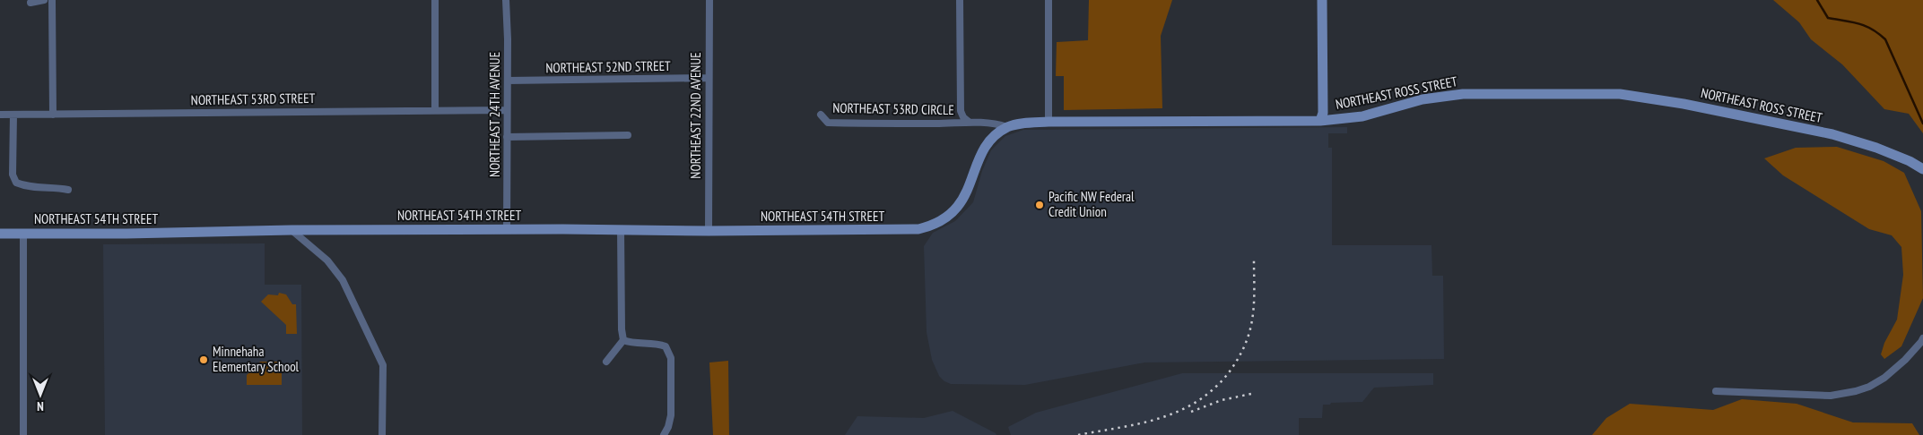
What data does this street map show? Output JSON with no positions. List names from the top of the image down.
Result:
{
  "streets": {
    "street": [
      "NORTHEAST 52ND STREET",
      "NORTHEAST ROSS STREET",
      "NORTHEAST 53RD STREET",
      "NORTHEAST 53RD CIRCLE",
      "NORTHEAST 24TH AVENUE",
      "NORTHEAST 22ND AVENUE",
      "NORTHEAST 54TH STREET"
    ]
  },
  "crossings": [
    ["NORTHEAST 52ND STREET", "NORTHEAST 24TH AVENUE"],
    ["NORTHEAST 52ND STREET", "NORTHEAST 22ND AVENUE"],
    ["NORTHEAST ROSS STREET", "NORTHEAST 53RD CIRCLE"],
    ["NORTHEAST ROSS STREET", "NORTHEAST 54TH STREET"],
    ["NORTHEAST 53RD STREET", "NORTHEAST 24TH AVENUE"],
    ["NORTHEAST 24TH AVENUE", "NORTHEAST 54TH STREET"],
    ["NORTHEAST 22ND AVENUE", "NORTHEAST 54TH STREET"]
  ],
  "places": ["Pacific NW Federal Credit Union", "Minnehaha Elementary School"],
  "north": "bottom"
}
